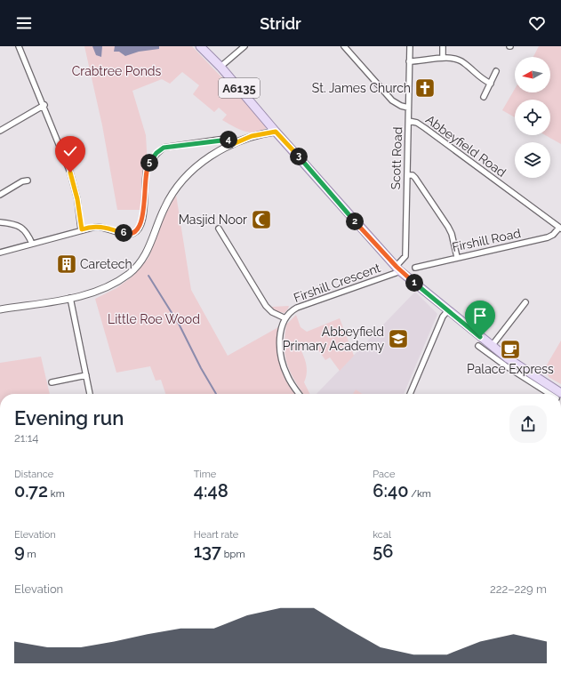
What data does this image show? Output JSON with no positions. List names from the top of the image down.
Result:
{
  "streets": {
    "main road": ["A6135"],
    "street": [
      "Abbeyfield Road",
      "Scott Road",
      "Firshill Road",
      "Firshill Crescent"
    ]
  },
  "crossings": [
    ["A6135", "Scott Road"],
    ["A6135", "Firshill Crescent"],
    ["Abbeyfield Road", "Scott Road"],
    ["Abbeyfield Road", "Firshill Road"],
    ["Scott Road", "Firshill Crescent"]
  ],
  "parks": ["Crabtree Ponds", "Little Roe Wood"],
  "places": {
    "church": ["St. James Church"],
    "mosque": ["Masjid Noor"],
    "building": ["Caretech"],
    "school or university": ["Abbeyfield Primary Academy"],
    "cafe": ["Palace Express"]
  },
  "north": "left",
  "page": {
    "header": "Stridr",
    "pins": [
      "4",
      "3",
      "5",
      "2",
      "6",
      "1"
    ],
    "heading": ["Evening run", "21:14"],
    "stats": [
      ["Distance", "0.72 km"],
      ["Time", "4:48"],
      ["Pace", "6:40 /km"],
      ["Elevation", "9 m"],
      ["Heart rate", "137 bpm"],
      ["kcal", "56"]
    ],
    "chart": ["Elevation", "222–229 m"]
  }
}
